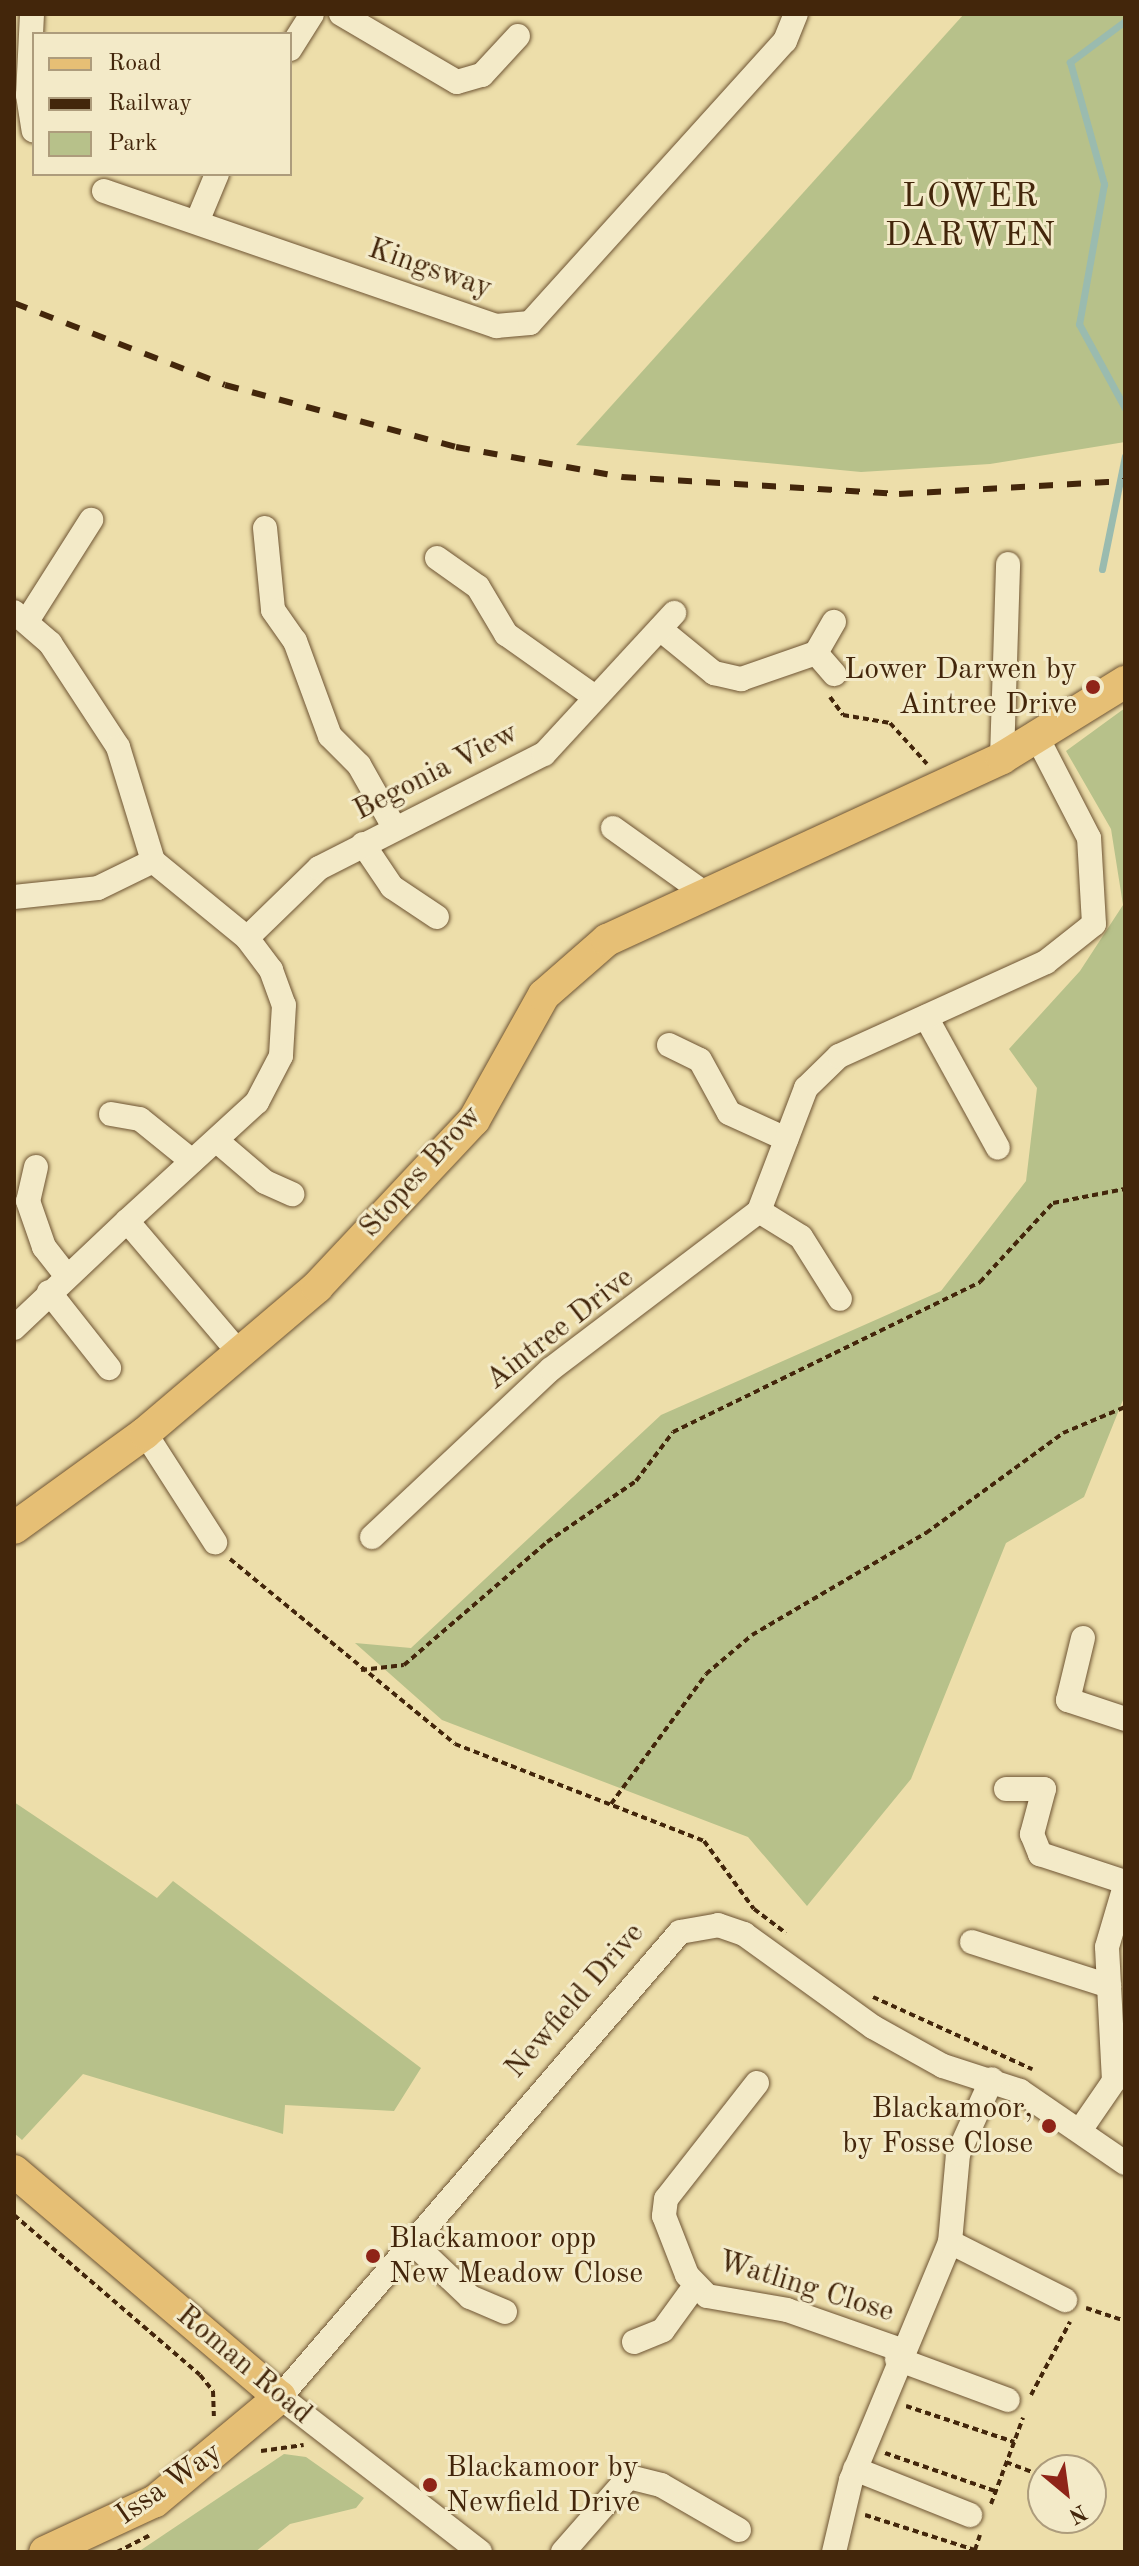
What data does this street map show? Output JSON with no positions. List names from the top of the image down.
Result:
{
  "streets": {
    "main road": ["Stopes Brow", "Roman Road", "Issa Way"],
    "street": [
      "Kingsway",
      "Begonia View",
      "Aintree Drive",
      "Newfield Drive",
      "Watling Close"
    ]
  },
  "crossings": [
    ["Newfield Drive", "Roman Road"],
    ["Newfield Drive", "Issa Way"],
    ["Roman Road", "Issa Way"]
  ],
  "districts": ["LOWER DARWEN"],
  "places": [
    "Lower Darwen by Aintree Drive",
    "Blackamoor, by Fosse Close",
    "Blackamoor opp New Meadow Close",
    "Blackamoor by Newfield Drive"
  ],
  "legend": ["Road", "Railway", "Park"],
  "north": "bottom right"
}
